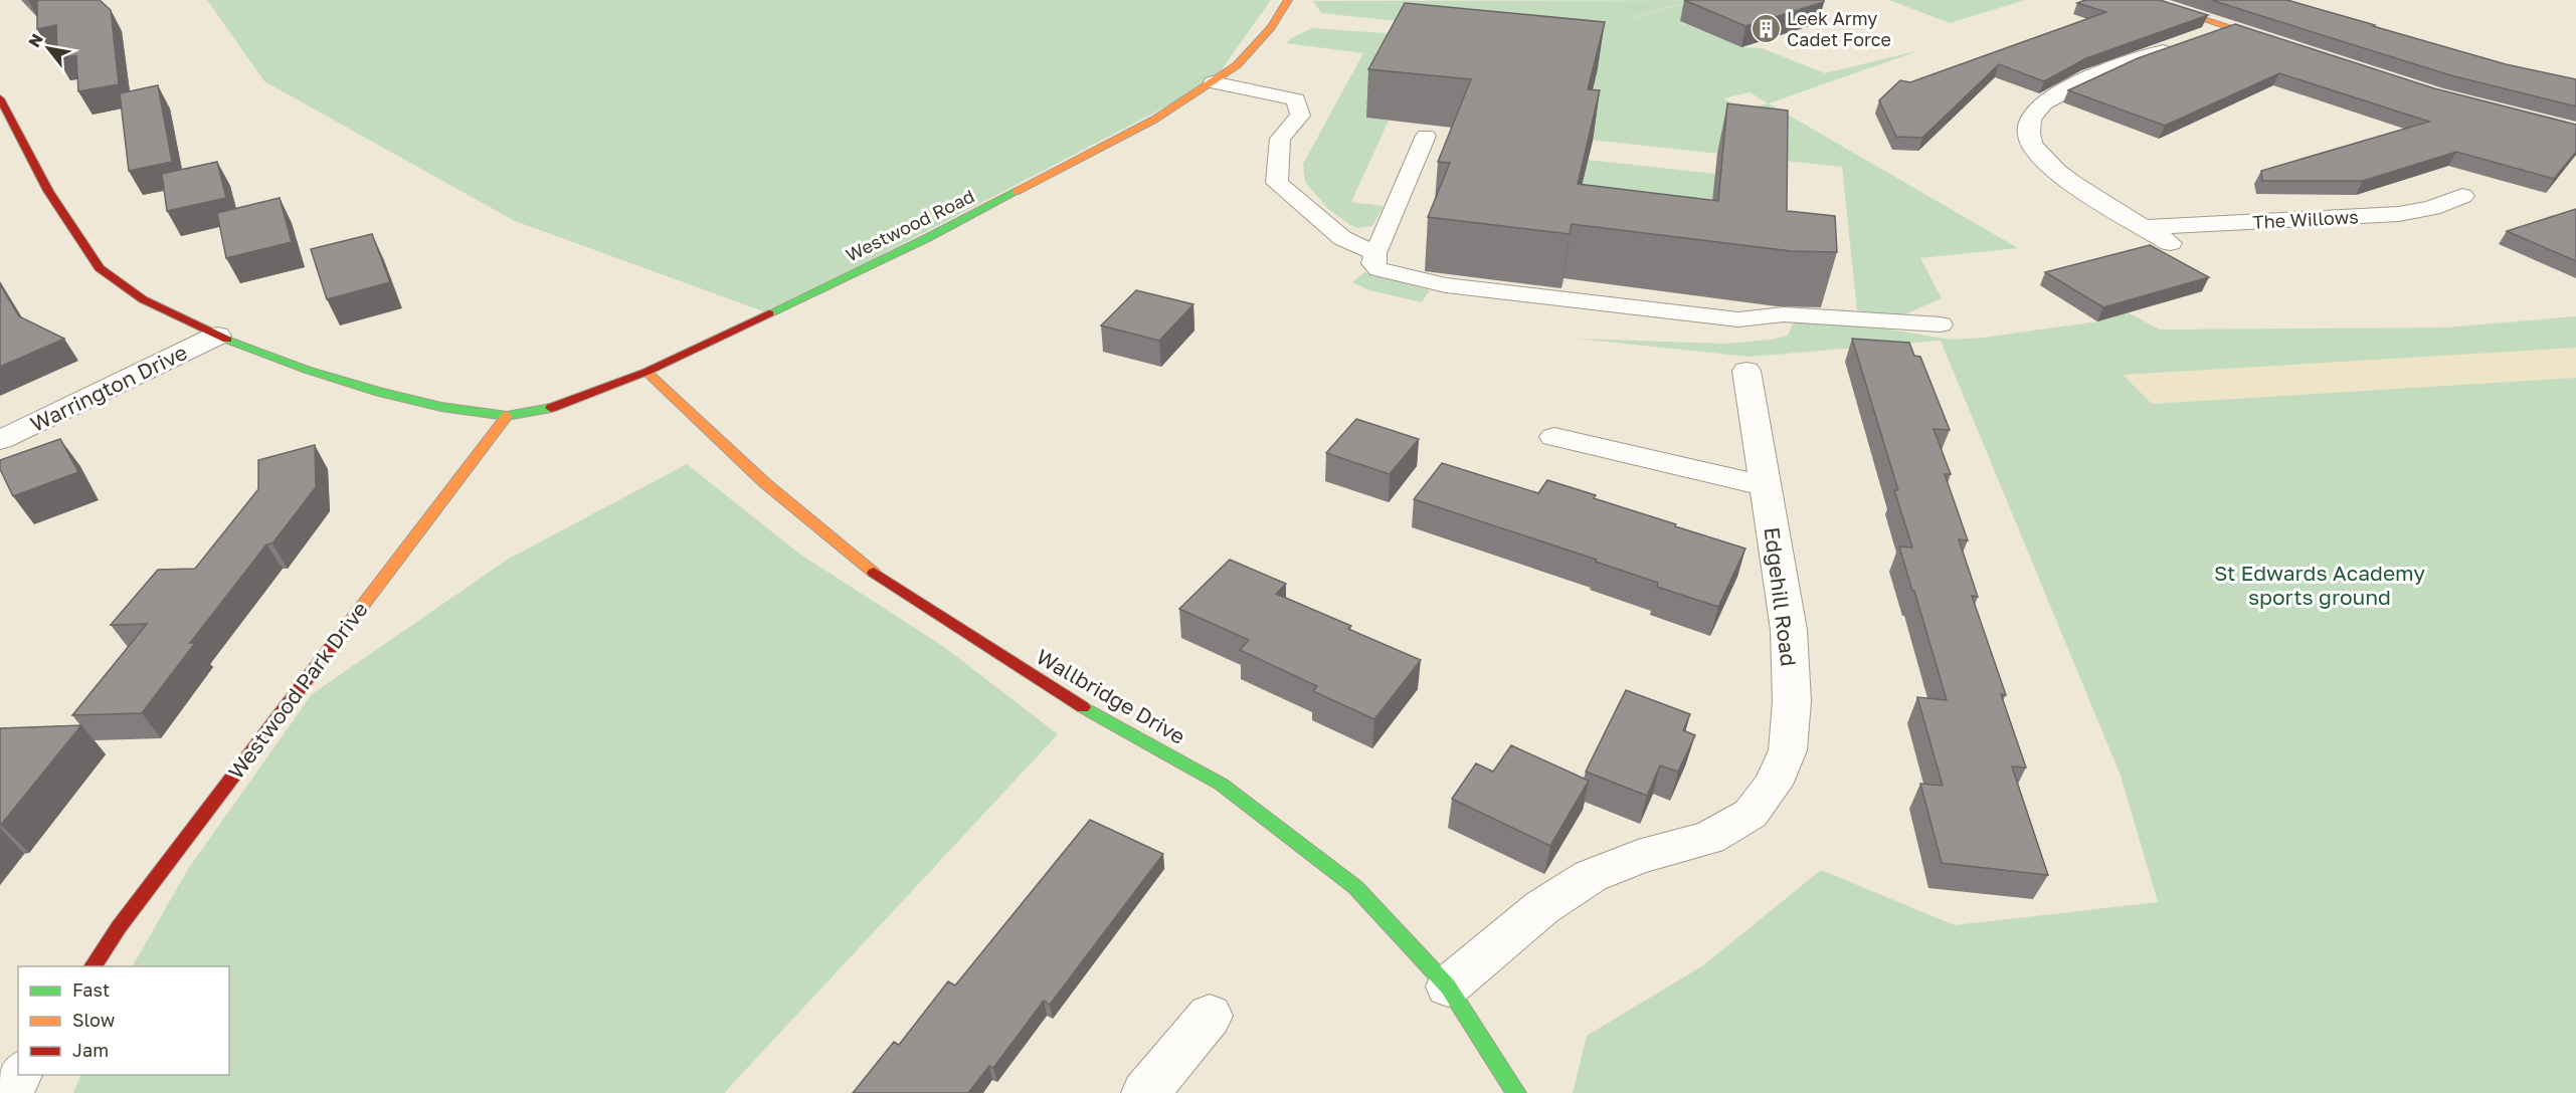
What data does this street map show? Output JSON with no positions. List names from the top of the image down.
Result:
{
  "streets": {
    "street": [
      "The Willows",
      "Westwood Road",
      "Warrington Drive",
      "Edgehill Road",
      "Westwood Park Drive",
      "Wallbridge Drive"
    ]
  },
  "crossings": [
    ["Westwood Road", "Warrington Drive"],
    ["Westwood Road", "Westwood Park Drive"],
    ["Westwood Road", "Wallbridge Drive"],
    ["Edgehill Road", "Wallbridge Drive"]
  ],
  "parks": ["St Edwards Academy sports ground"],
  "places": {
    "building": ["Leek Army Cadet Force"]
  },
  "legend": ["Fast", "Slow", "Jam"],
  "north": "top left"
}
